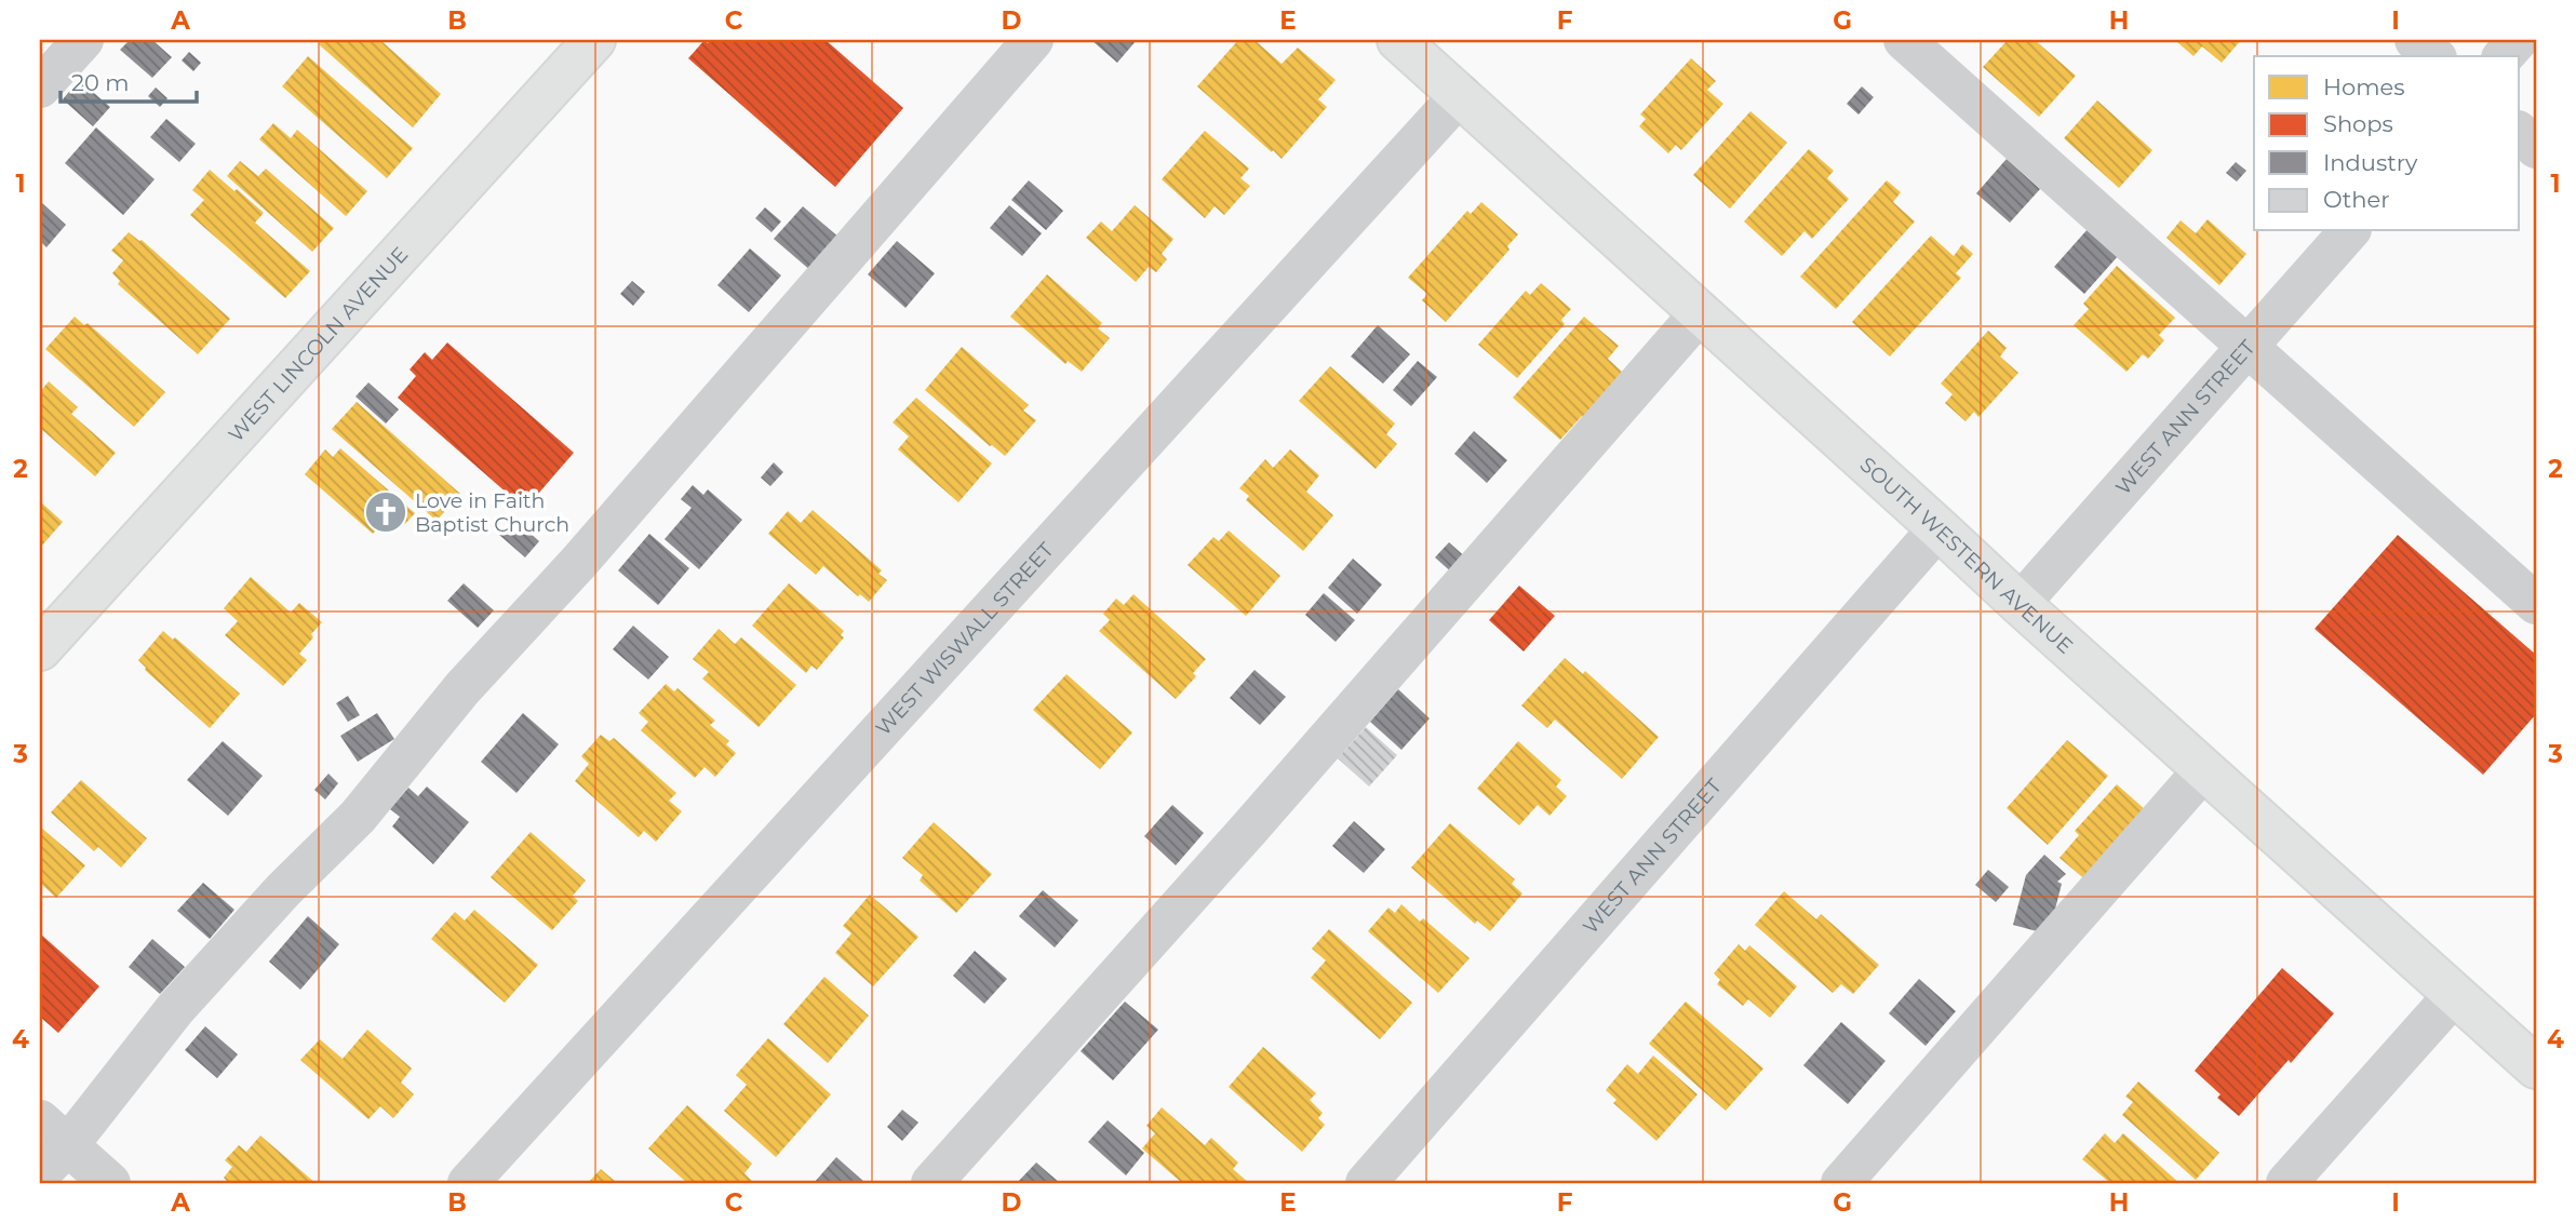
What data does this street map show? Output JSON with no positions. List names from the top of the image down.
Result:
{
  "streets": {
    "main road": ["WEST LINCOLN AVENUE", "SOUTH WESTERN AVENUE"],
    "street": ["WEST ANN STREET", "WEST WISWALL STREET"]
  },
  "crossings": [
    ["WEST ANN STREET", "SOUTH WESTERN AVENUE"],
    ["SOUTH WESTERN AVENUE", "WEST WISWALL STREET"]
  ],
  "places": {
    "church": ["Love in Faith Baptist Church"]
  },
  "legend": [
    "Homes",
    "Shops",
    "Industry",
    "Other"
  ],
  "scale_bar": "20 m",
  "grid": {
    "columns": [
      "A",
      "B",
      "C",
      "D",
      "E",
      "F",
      "G",
      "H",
      "I"
    ],
    "rows": [
      "1",
      "2",
      "3",
      "4"
    ]
  }
}
